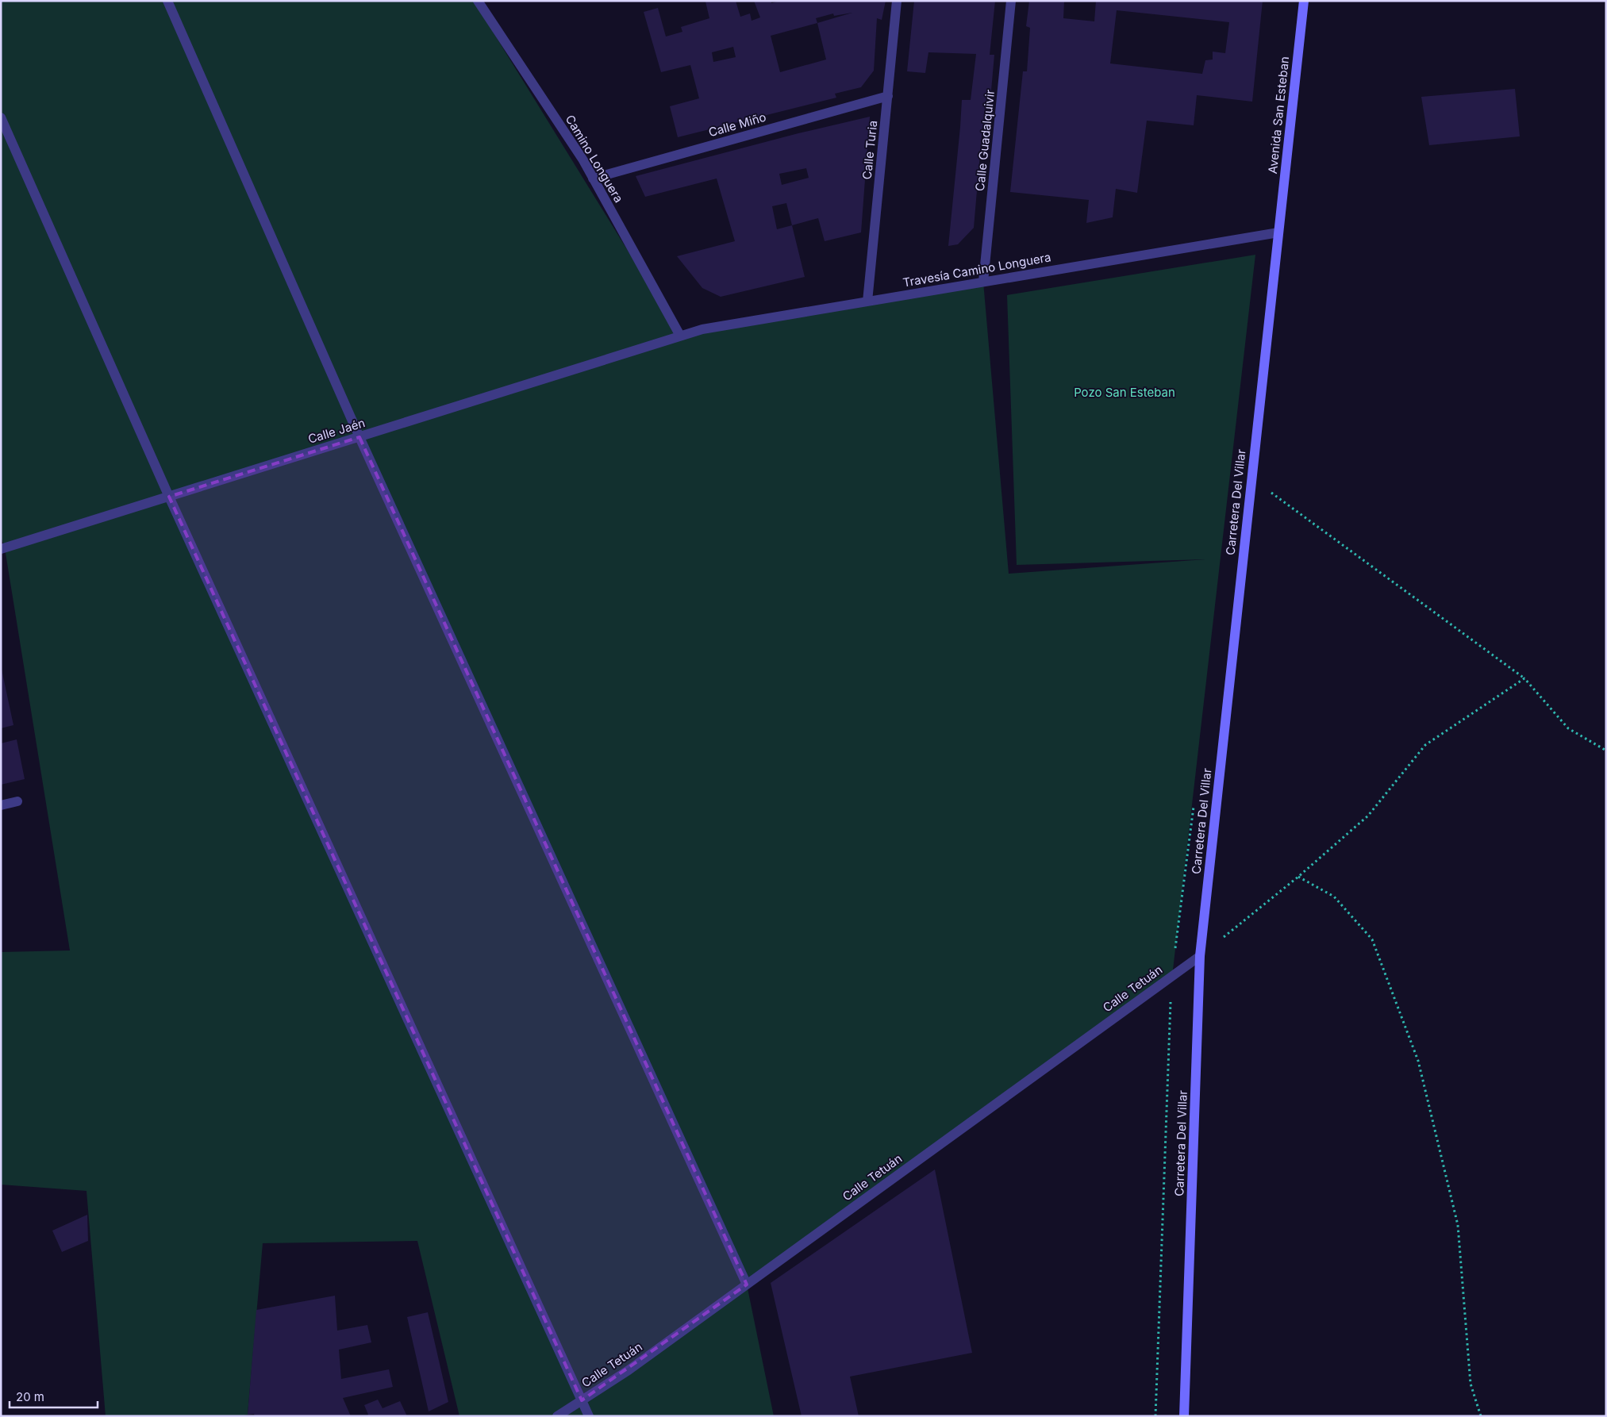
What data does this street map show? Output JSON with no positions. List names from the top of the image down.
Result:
{
  "streets": {
    "street": [
      "Avenida San Esteban",
      "Calle Miño",
      "Calle Guadalquivir",
      "Calle Turia",
      "Camino Longuera",
      "Travesía Camino Longuera",
      "Calle Jaén",
      "Carretera Del Villar",
      "Calle Tetuán"
    ]
  },
  "crossings": [
    ["Avenida San Esteban", "Travesía Camino Longuera"],
    ["Avenida San Esteban", "Carretera Del Villar"],
    ["Calle Miño", "Calle Turia"],
    ["Calle Miño", "Camino Longuera"],
    ["Calle Guadalquivir", "Travesía Camino Longuera"],
    ["Calle Turia", "Travesía Camino Longuera"],
    ["Camino Longuera", "Travesía Camino Longuera"],
    ["Camino Longuera", "Calle Jaén"],
    ["Travesía Camino Longuera", "Calle Jaén"],
    ["Travesía Camino Longuera", "Carretera Del Villar"],
    ["Carretera Del Villar", "Calle Tetuán"]
  ],
  "parks": ["Pozo San Esteban"],
  "scale_bar": "20 m"
}
